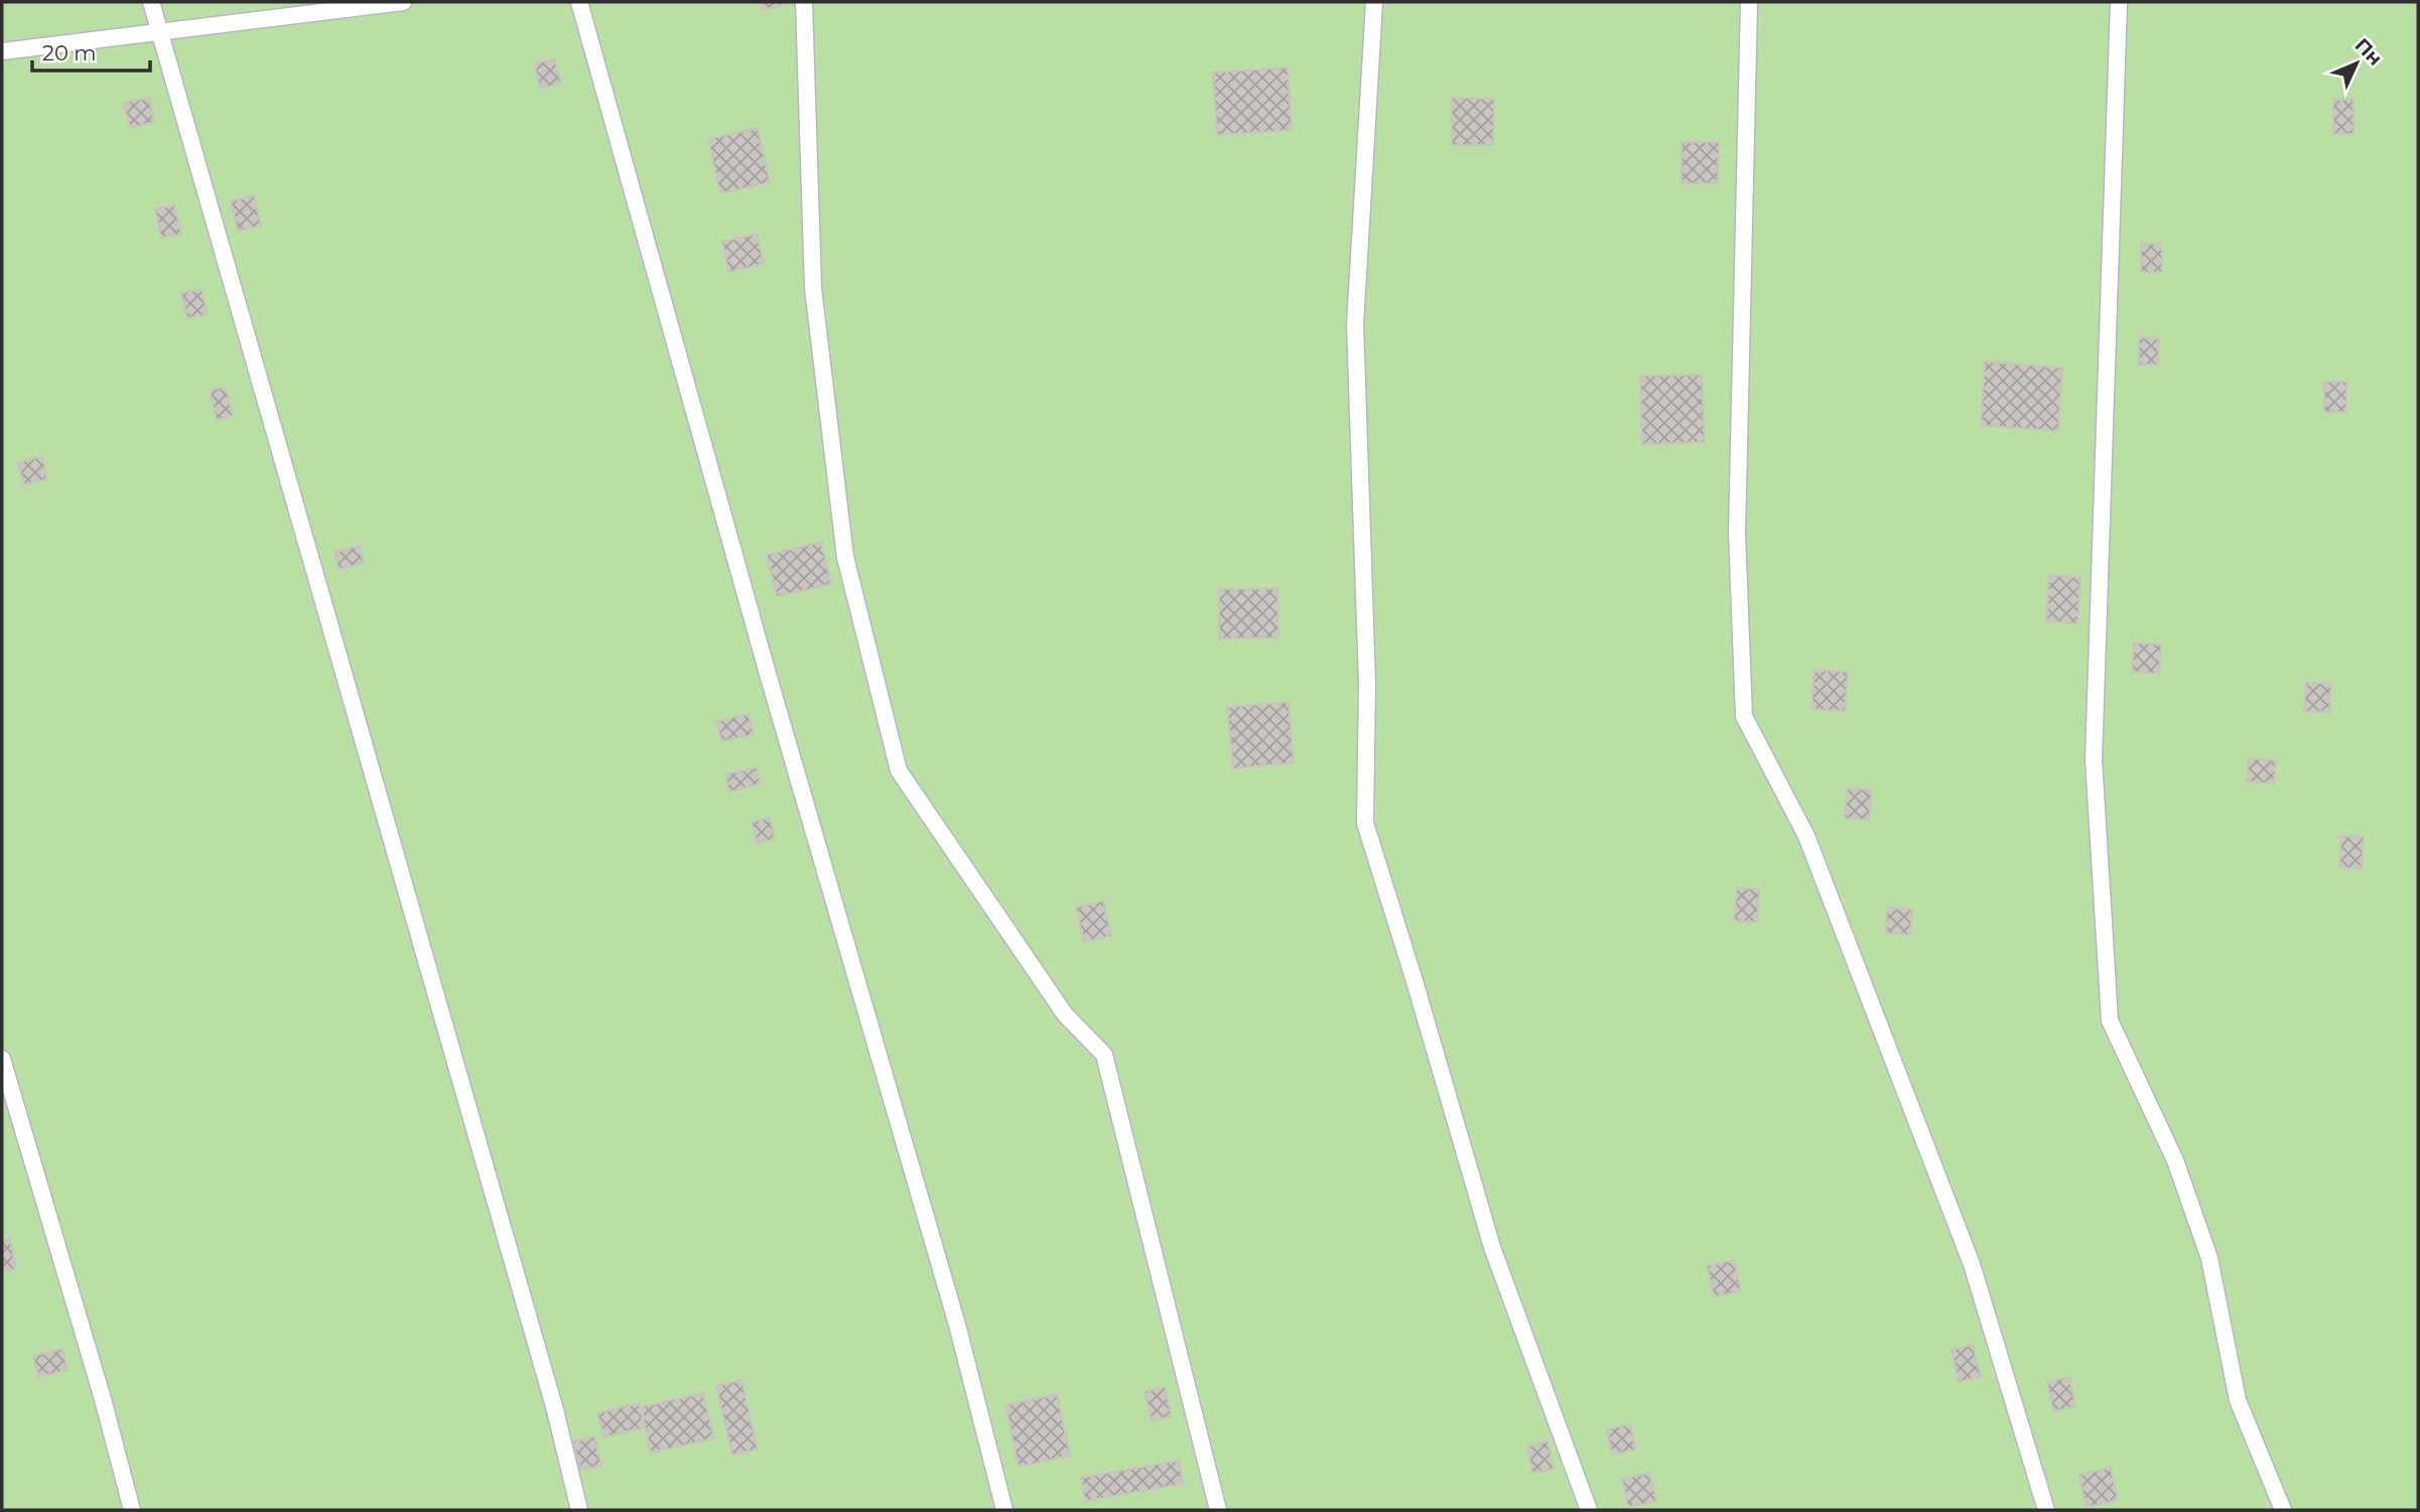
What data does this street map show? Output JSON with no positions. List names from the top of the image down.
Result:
{
  "scale_bar": "20 m",
  "north": "top right"
}
